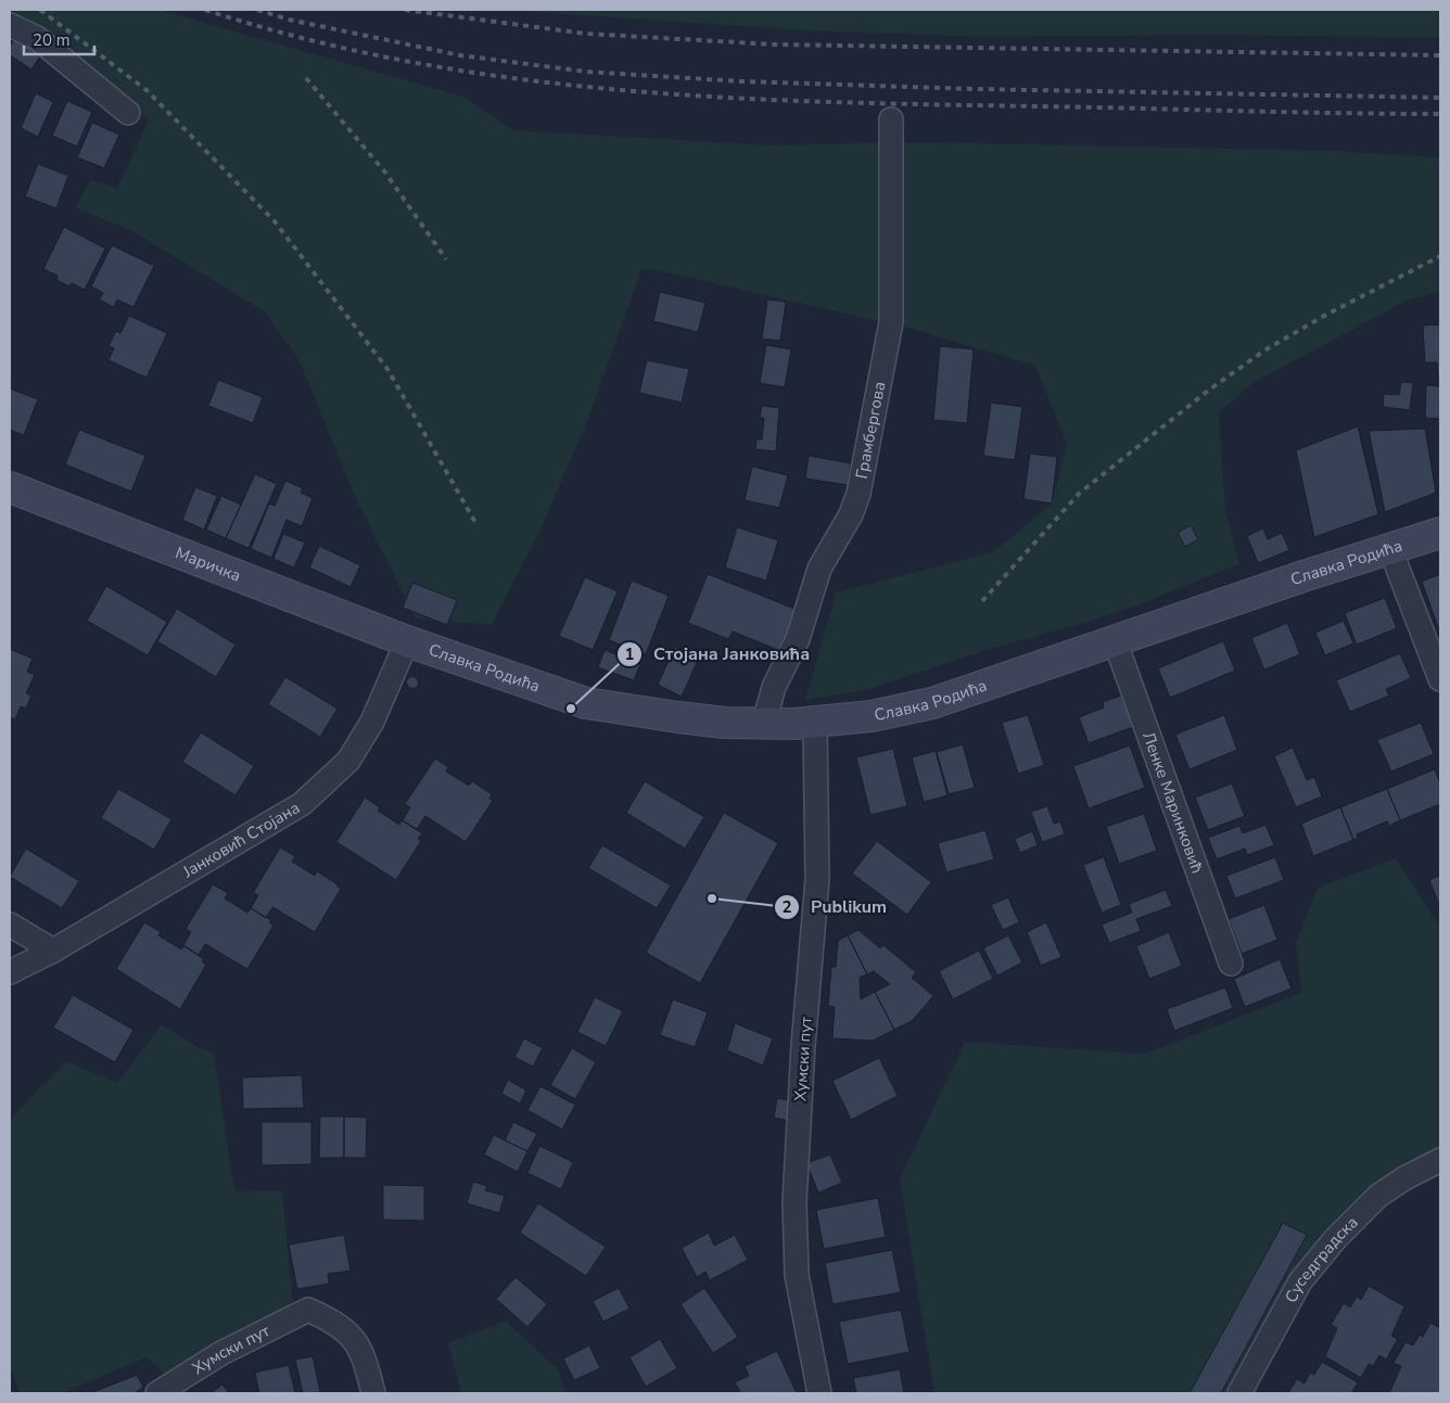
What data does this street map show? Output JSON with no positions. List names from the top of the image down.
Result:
{
  "streets": {
    "street": [
      "Грамбергова",
      "Маричка",
      "Славка Родића",
      "Ленке Маринковић",
      "Јанковић Стојана",
      "Хумски пут",
      "Суседградска"
    ]
  },
  "crossings": [
    ["Грамбергова", "Славка Родића"],
    ["Маричка", "Славка Родића"],
    ["Маричка", "Јанковић Стојана"],
    ["Славка Родића", "Ленке Маринковић"],
    ["Славка Родића", "Јанковић Стојана"],
    ["Славка Родића", "Хумски пут"]
  ],
  "places": ["Стојана Јанковића", "Publikum"],
  "scale_bar": "20 m"
}
